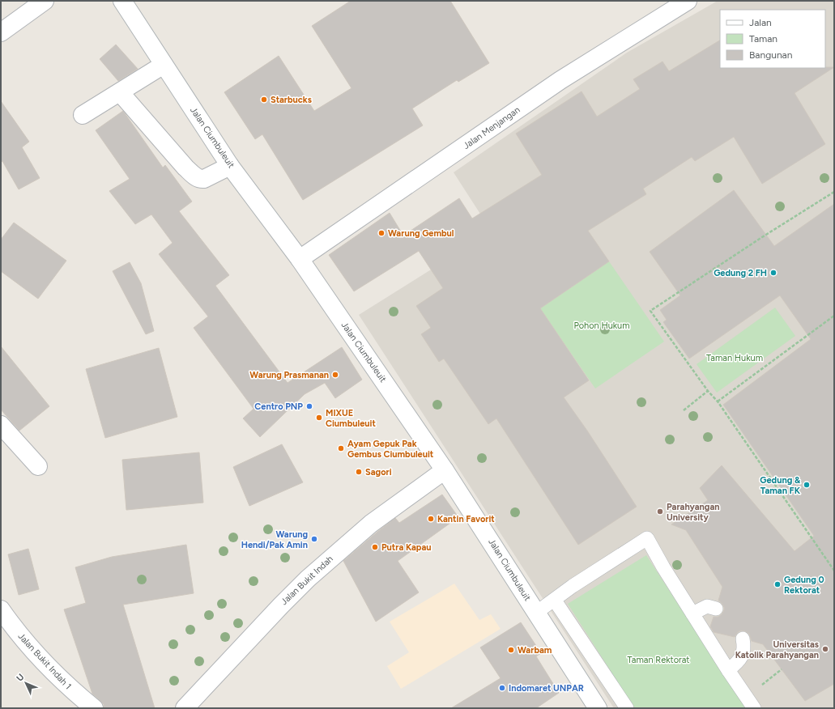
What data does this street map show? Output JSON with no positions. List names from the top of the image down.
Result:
{
  "streets": {
    "street": [
      "Jalan Menjangan",
      "Jalan Ciumbuleuit",
      "Jalan Bukit Indah",
      "Jalan Bukit Indah 1"
    ]
  },
  "crossings": [
    ["Jalan Menjangan", "Jalan Ciumbuleuit"],
    ["Jalan Ciumbuleuit", "Jalan Bukit Indah"]
  ],
  "parks": ["Pohon Hukum", "Taman Hukum", "Taman Rektorat"],
  "places": [
    "Starbucks",
    "Warung Gembul",
    "Gedung 2 FH",
    "Warung Prasmanan",
    "Centro PNP",
    "MIXUE Ciumbuleuit",
    "Ayam Gepuk Pak Gembus Ciumbuleuit",
    "Sagori",
    "Gedung & Taman FK",
    "Parahyangan University",
    "Kantin Favorit",
    "Warung Hendi/Pak Amin",
    "Putra Kapau",
    "Gedung 0 Rektorat",
    "Universitas Katolik Parahyangan",
    "Warbam",
    "Indomaret UNPAR"
  ],
  "legend": ["Jalan", "Taman", "Bangunan"],
  "north": "top left"
}
